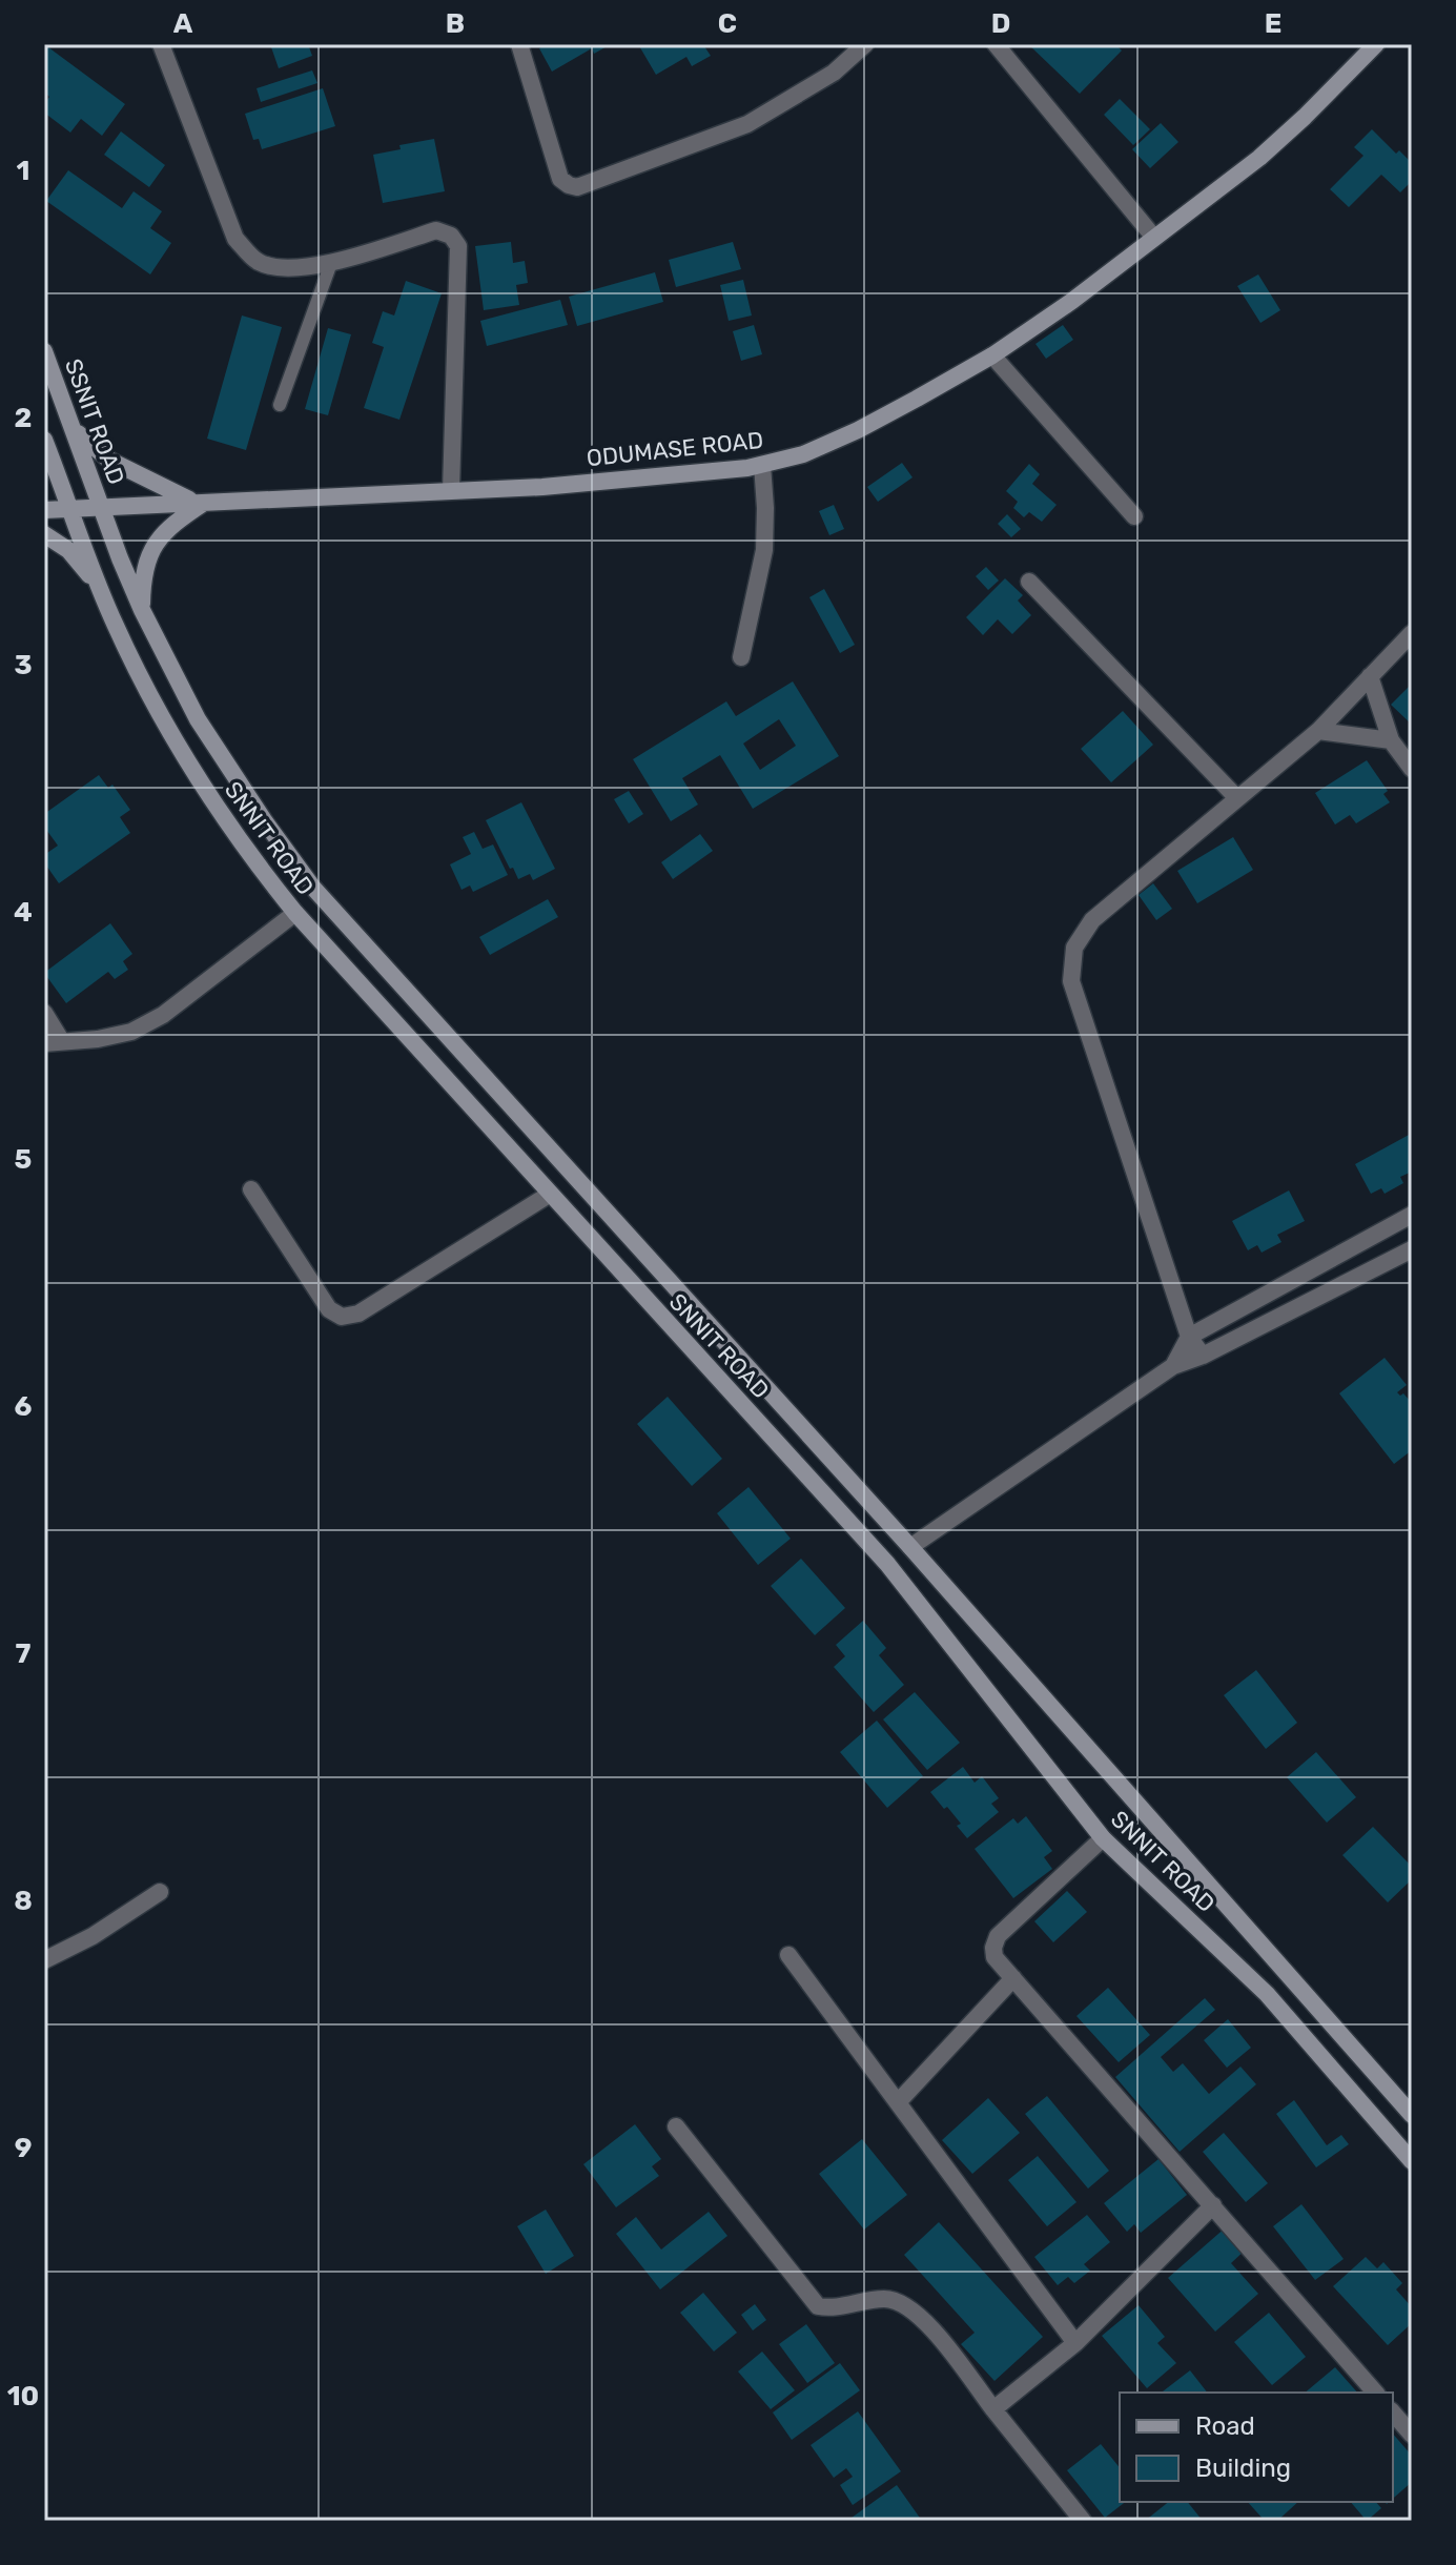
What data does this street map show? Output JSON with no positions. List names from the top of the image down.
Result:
{
  "streets": {
    "street": ["SSNIT ROAD", "ODUMASE ROAD", "SNNIT ROAD"]
  },
  "crossings": [
    ["SSNIT ROAD", "ODUMASE ROAD"],
    ["SSNIT ROAD", "SNNIT ROAD"],
    ["ODUMASE ROAD", "SNNIT ROAD"]
  ],
  "legend": ["Road", "Building"],
  "grid": {
    "columns": [
      "A",
      "B",
      "C",
      "D",
      "E"
    ],
    "rows": [
      "1",
      "2",
      "3",
      "4",
      "5",
      "6",
      "7",
      "8",
      "9",
      "10"
    ]
  }
}
